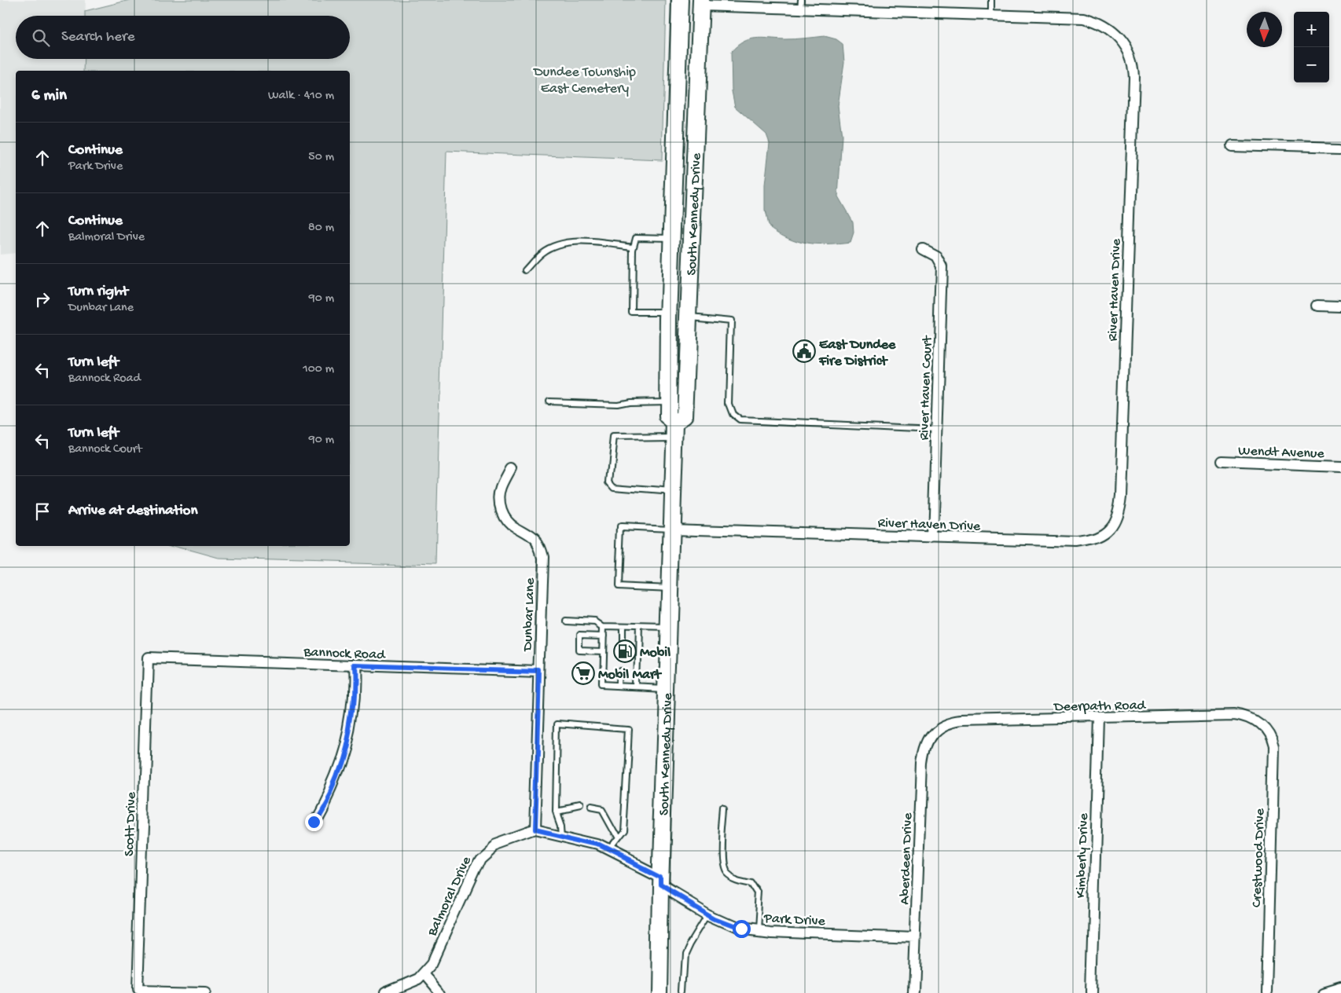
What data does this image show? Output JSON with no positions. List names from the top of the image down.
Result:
{
  "streets": {
    "main road": ["South Kennedy Drive"],
    "street": [
      "River Haven Drive",
      "River Haven Court",
      "Wendt Avenue",
      "Dunbar Lane",
      "Bannock Road",
      "Deerpath Road",
      "Scott Drive",
      "Kimberly Drive",
      "Crestwood Drive",
      "Aberdeen Drive",
      "Balmoral Drive",
      "Park Drive"
    ]
  },
  "crossings": [
    ["South Kennedy Drive", "River Haven Drive"],
    ["South Kennedy Drive", "Park Drive"],
    ["River Haven Drive", "River Haven Court"],
    ["Dunbar Lane", "Bannock Road"],
    ["Dunbar Lane", "Balmoral Drive"],
    ["Bannock Road", "Scott Drive"],
    ["Deerpath Road", "Kimberly Drive"],
    ["Deerpath Road", "Crestwood Drive"],
    ["Deerpath Road", "Aberdeen Drive"],
    ["Aberdeen Drive", "Park Drive"]
  ],
  "parks": ["Dundee Township East Cemetery"],
  "places": {
    "public building": ["East Dundee Fire District"],
    "fuel station": ["Mobil"],
    "supermarket": ["Mobil Mart"]
  },
  "north": "bottom",
  "page": {
    "map_buttons": ["+", "−"],
    "search": "Search here",
    "heading": ["6 min", "Walk · 410 m"],
    "list": [
      ["Continue", "Park Drive", "50 m"],
      ["Continue", "Balmoral Drive", "80 m"],
      ["Turn right", "Dunbar Lane", "90 m"],
      ["Turn left", "Bannock Road", "100 m"],
      ["Turn left", "Bannock Court", "90 m"],
      "Arrive at destination"
    ]
  }
}
